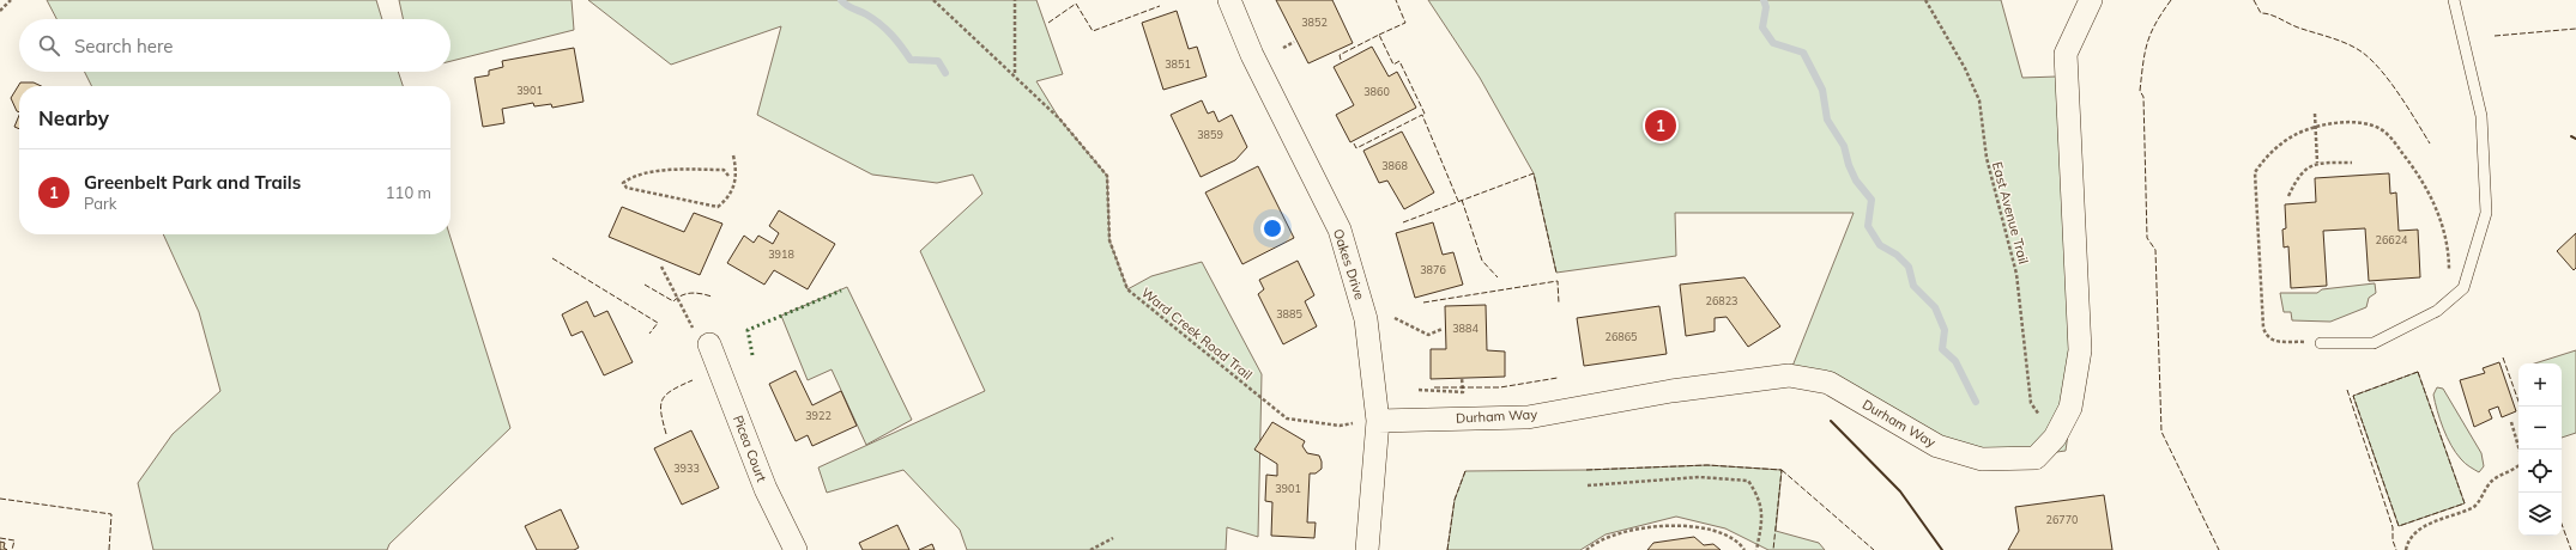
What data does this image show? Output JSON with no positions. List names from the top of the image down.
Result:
{
  "streets": {
    "street": ["Oakes Drive", "Durham Way", "Picea Court"],
    "path": ["East Avenue Trail", "Ward Creek Road Trail"]
  },
  "crossings": [
    ["East Avenue Trail", "Durham Way"],
    ["Oakes Drive", "Ward Creek Road Trail"],
    ["Oakes Drive", "Durham Way"],
    ["Ward Creek Road Trail", "Durham Way"]
  ],
  "house_numbers": [
    "3852",
    "3851",
    "3901",
    "3860",
    "3859",
    "3868",
    "26624",
    "3918",
    "3876",
    "26823",
    "3885",
    "3884",
    "26865",
    "3922",
    "3933",
    "3901",
    "26770"
  ],
  "page": {
    "search": "Search here",
    "heading": "Nearby",
    "pins": "1",
    "list": [
      {
        "mark": "1",
        "name": "Greenbelt Park and Trails",
        "note": "Park",
        "value": "110 m"
      }
    ],
    "map_buttons": ["+", "−"]
  }
}
